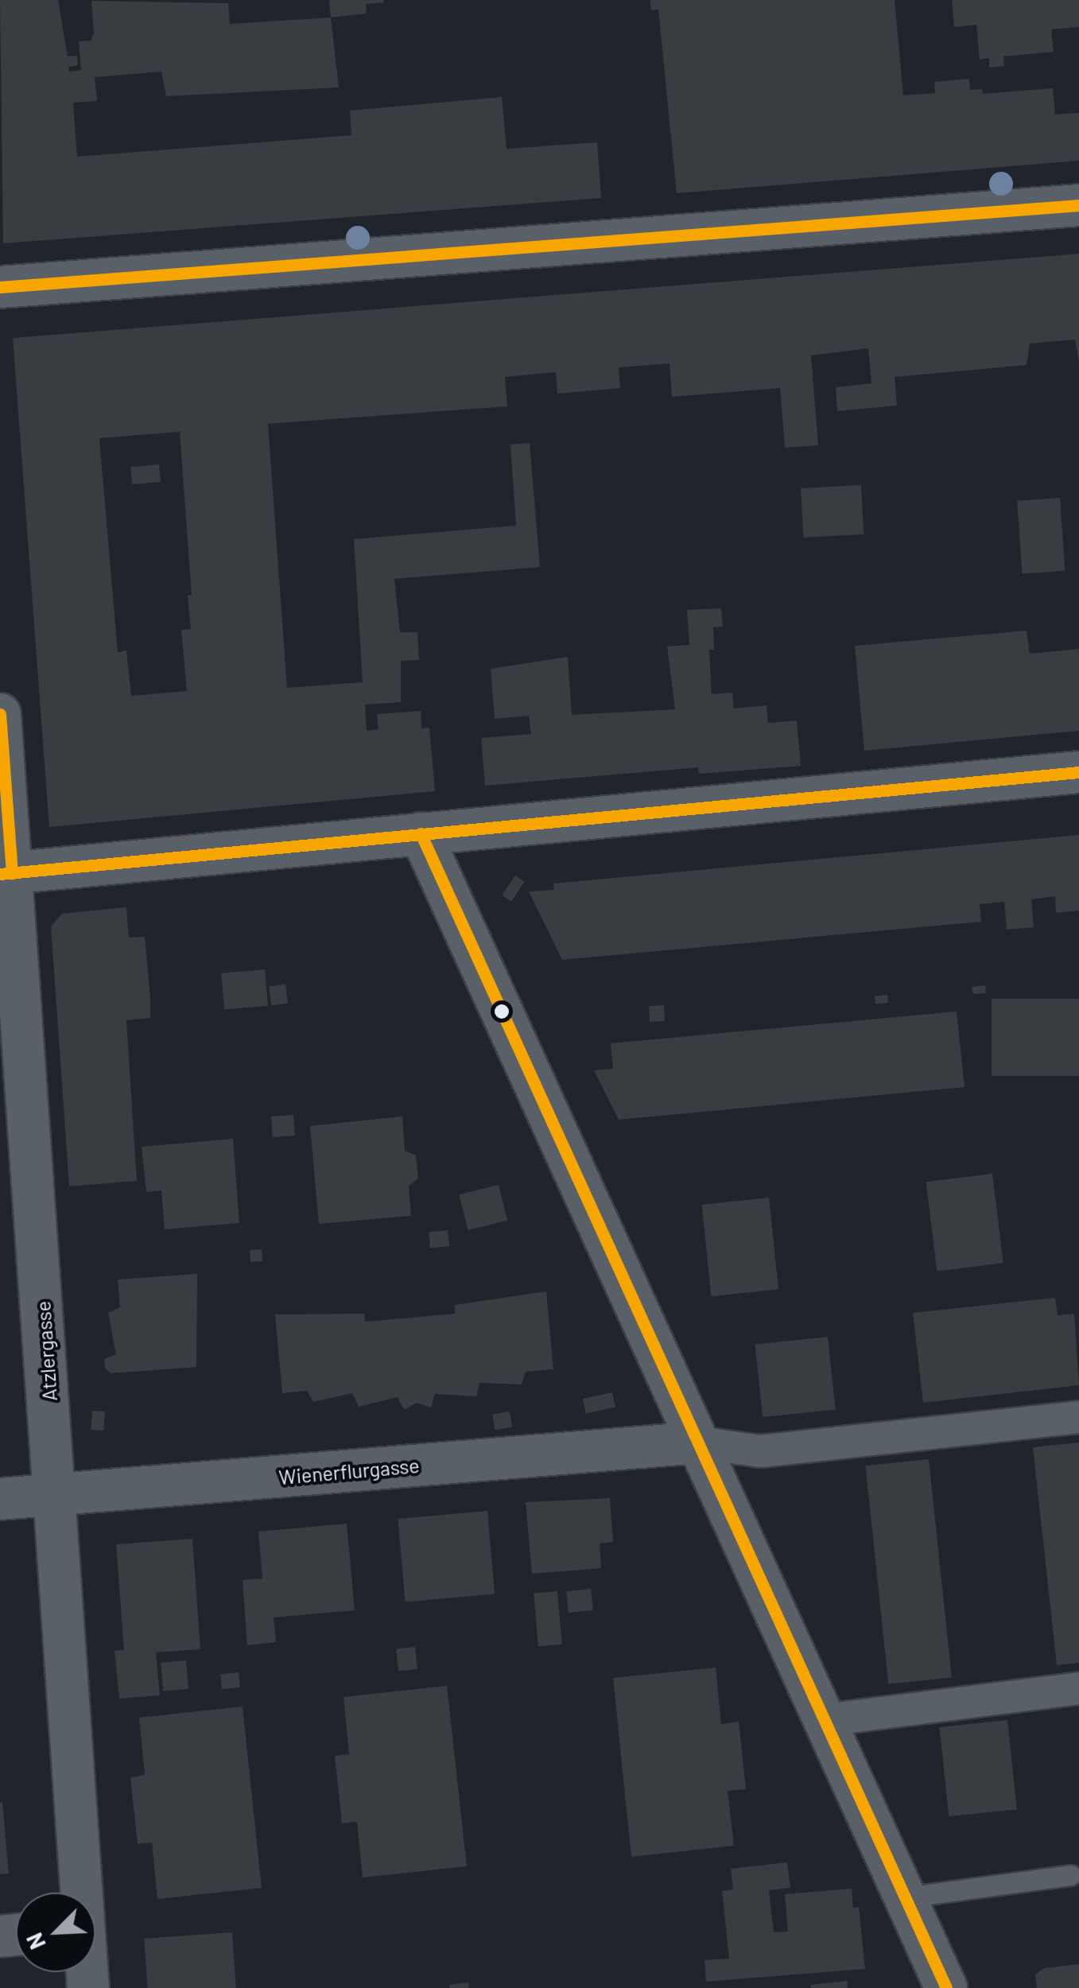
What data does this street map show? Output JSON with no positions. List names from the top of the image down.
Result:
{
  "streets": {
    "street": ["Atzlergasse", "Wienerflurgasse"]
  },
  "crossings": [
    ["Atzlergasse", "Wienerflurgasse"]
  ],
  "north": "bottom left"
}
